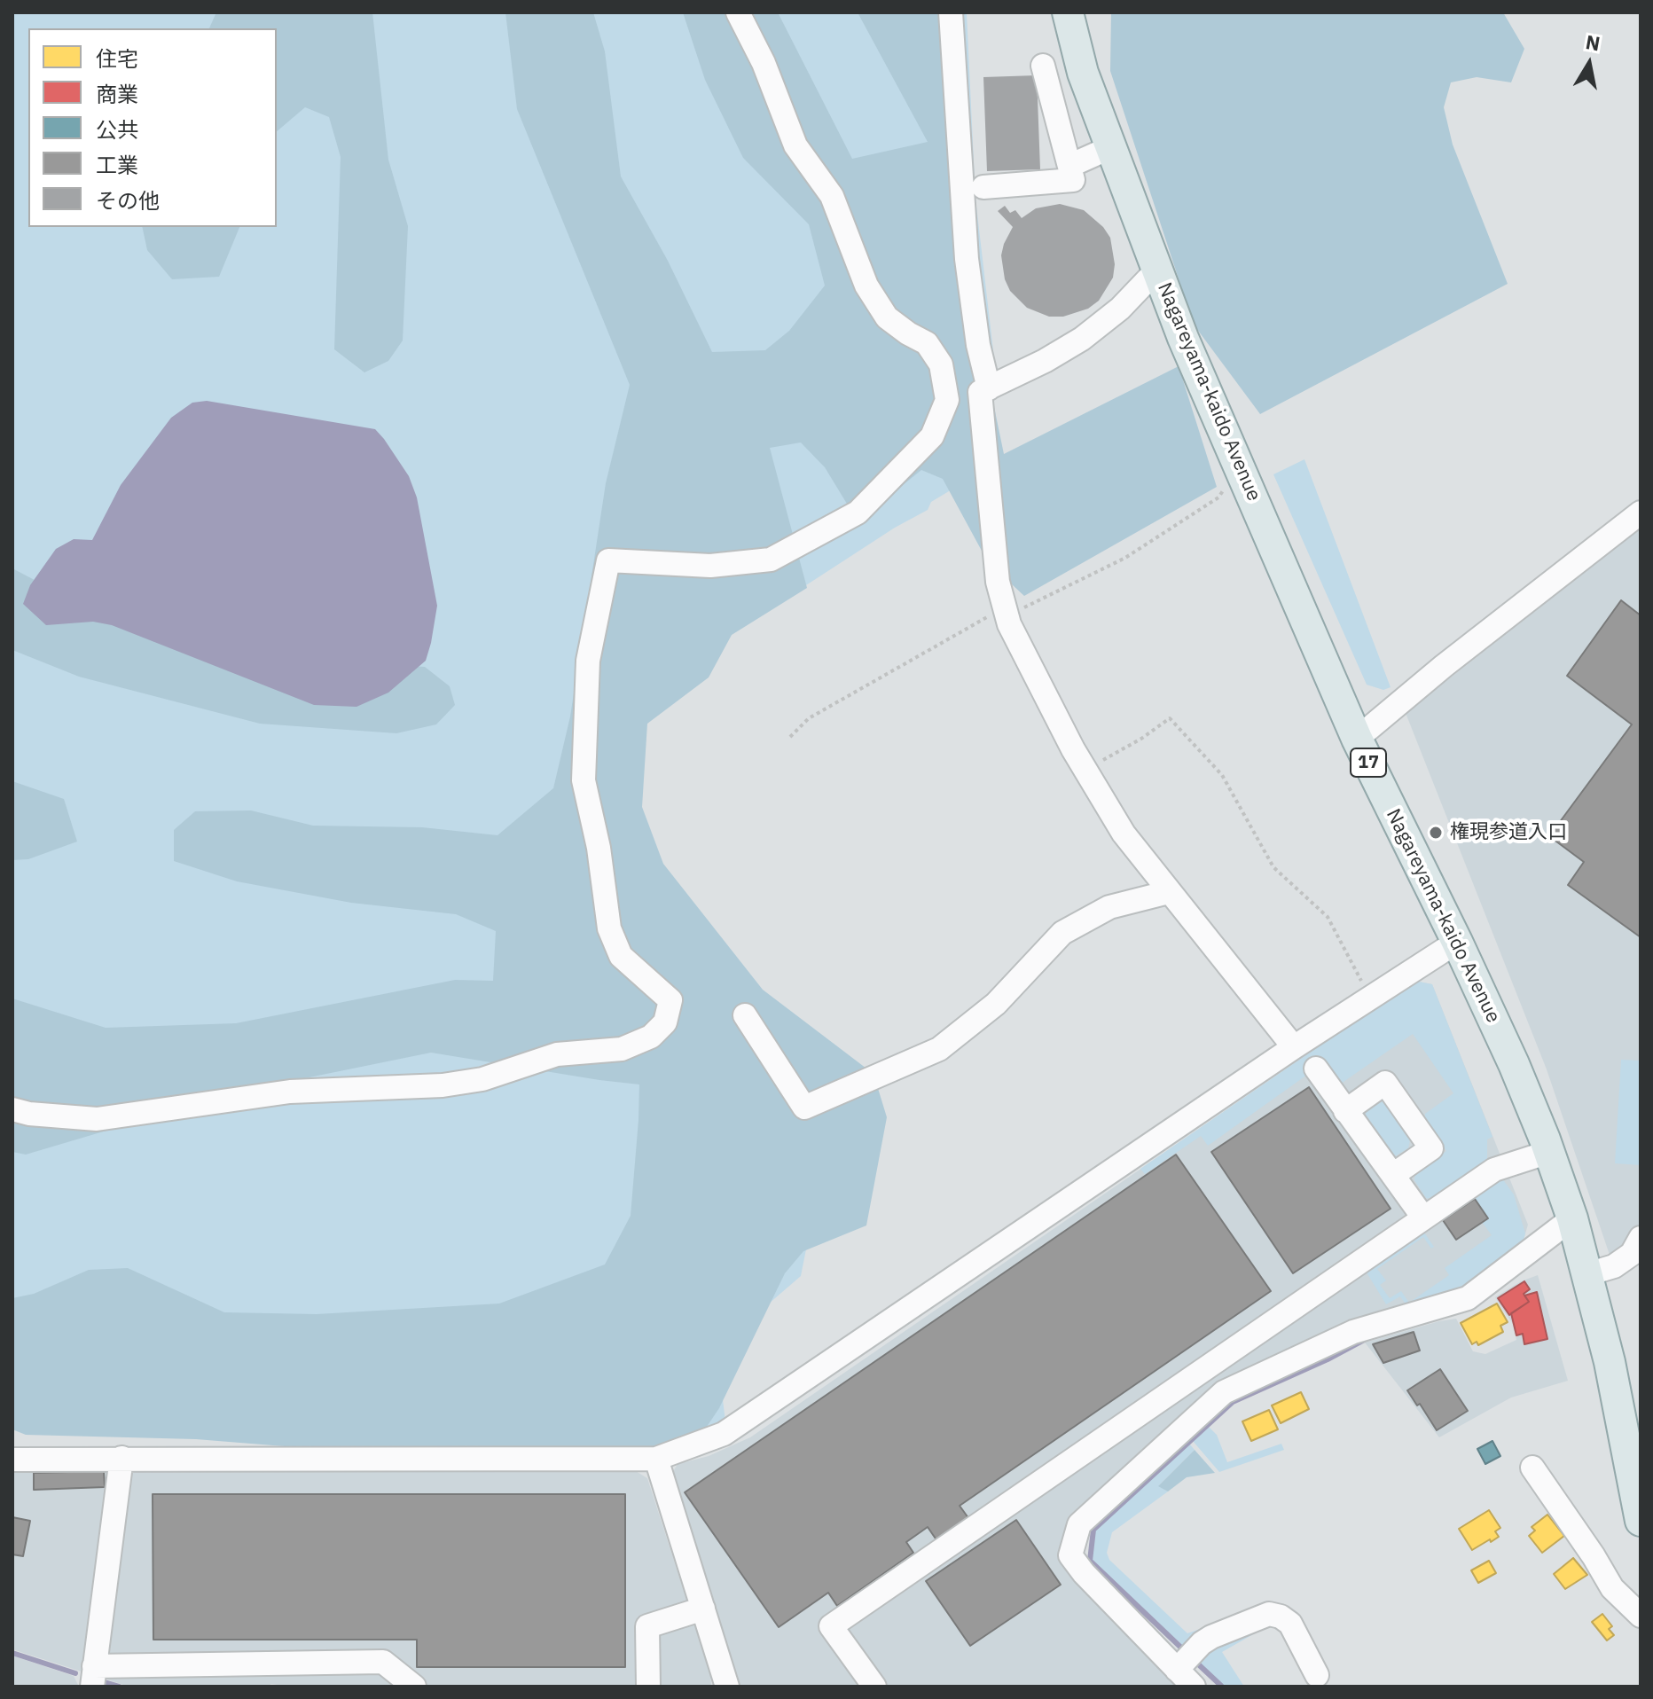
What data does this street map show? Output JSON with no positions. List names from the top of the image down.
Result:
{
  "streets": {
    "main road": ["Nagareyama-kaido Avenue", "17"]
  },
  "places": ["権現参道入口"],
  "legend": [
    "住宅",
    "商業",
    "公共",
    "工業",
    "その他"
  ],
  "north": "top"
}
